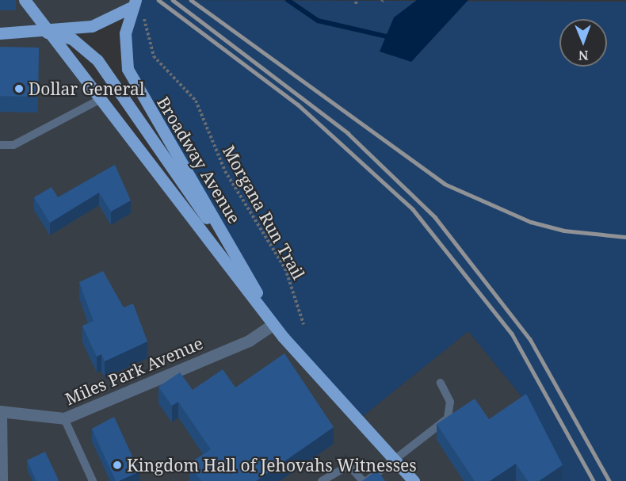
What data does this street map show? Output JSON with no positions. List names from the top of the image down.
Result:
{
  "streets": {
    "main road": ["Broadway Avenue"],
    "street": ["Miles Park Avenue"],
    "path": ["Morgana Run Trail"]
  },
  "crossings": [
    ["Broadway Avenue", "Miles Park Avenue"]
  ],
  "places": ["Dollar General", "Kingdom Hall of Jehovahs Witnesses"],
  "north": "bottom"
}
